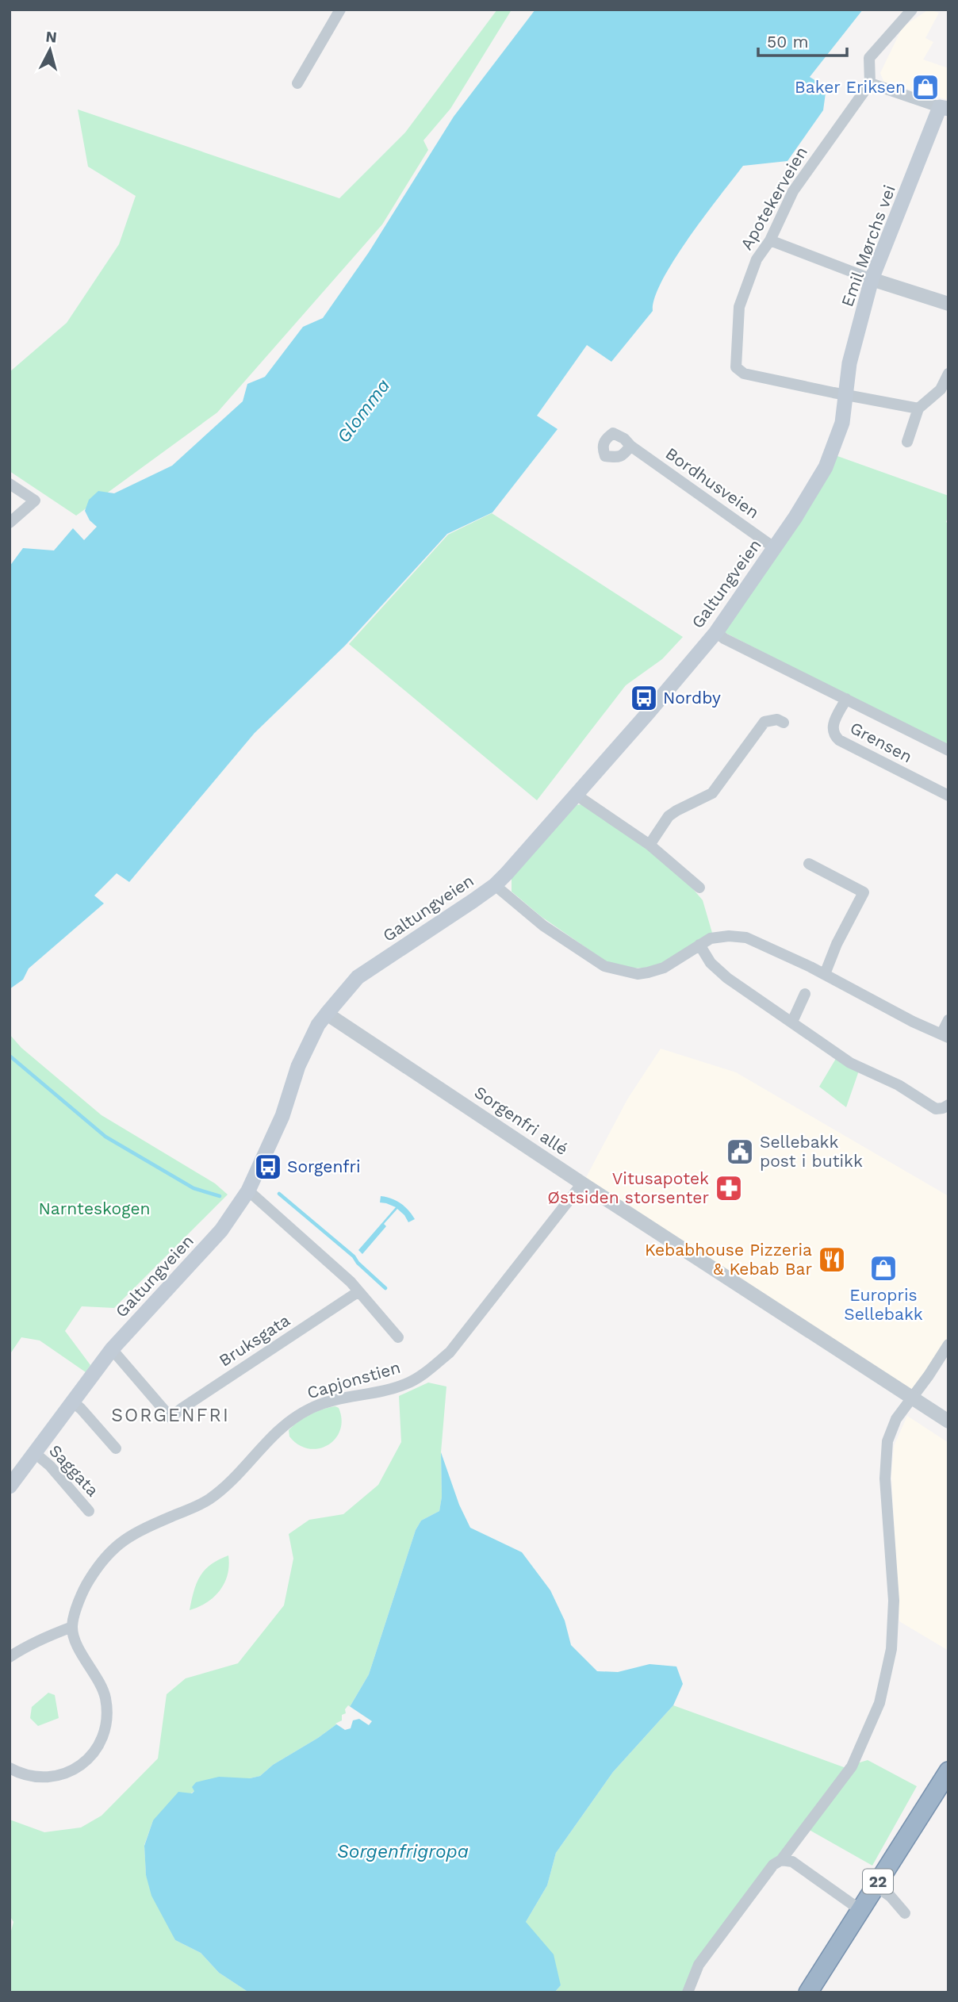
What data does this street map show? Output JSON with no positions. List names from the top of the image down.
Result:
{
  "streets": {
    "highway": ["22"],
    "main road": ["Emil Mørchs vei", "Galtungveien"],
    "street": [
      "Apotekerveien",
      "Bordhusveien",
      "Grensen",
      "Sorgenfri allé",
      "Bruksgata",
      "Capjonstien",
      "Saggata"
    ]
  },
  "crossings": [
    ["Apotekerveien", "Emil Mørchs vei"],
    ["Apotekerveien", "Galtungveien"],
    ["Emil Mørchs vei", "Galtungveien"],
    ["Bordhusveien", "Galtungveien"],
    ["Galtungveien", "Grensen"],
    ["Galtungveien", "Sorgenfri allé"],
    ["Galtungveien", "Bruksgata"],
    ["Galtungveien", "Saggata"],
    ["Sorgenfri allé", "Capjonstien"]
  ],
  "districts": ["SORGENFRI"],
  "water": ["Glomma", "Sorgenfrigropa"],
  "parks": ["Narnteskogen"],
  "places": {
    "shop": ["Baker Eriksen", "Europris Sellebakk"],
    "bus stop": ["Nordby", "Sorgenfri"],
    "public building": ["Sellebakk post i butikk"],
    "pharmacy": ["Vitusapotek Østsiden storsenter"],
    "restaurant": ["Kebabhouse Pizzeria & Kebab Bar"]
  },
  "scale_bar": "50 m",
  "north": "top"
}
